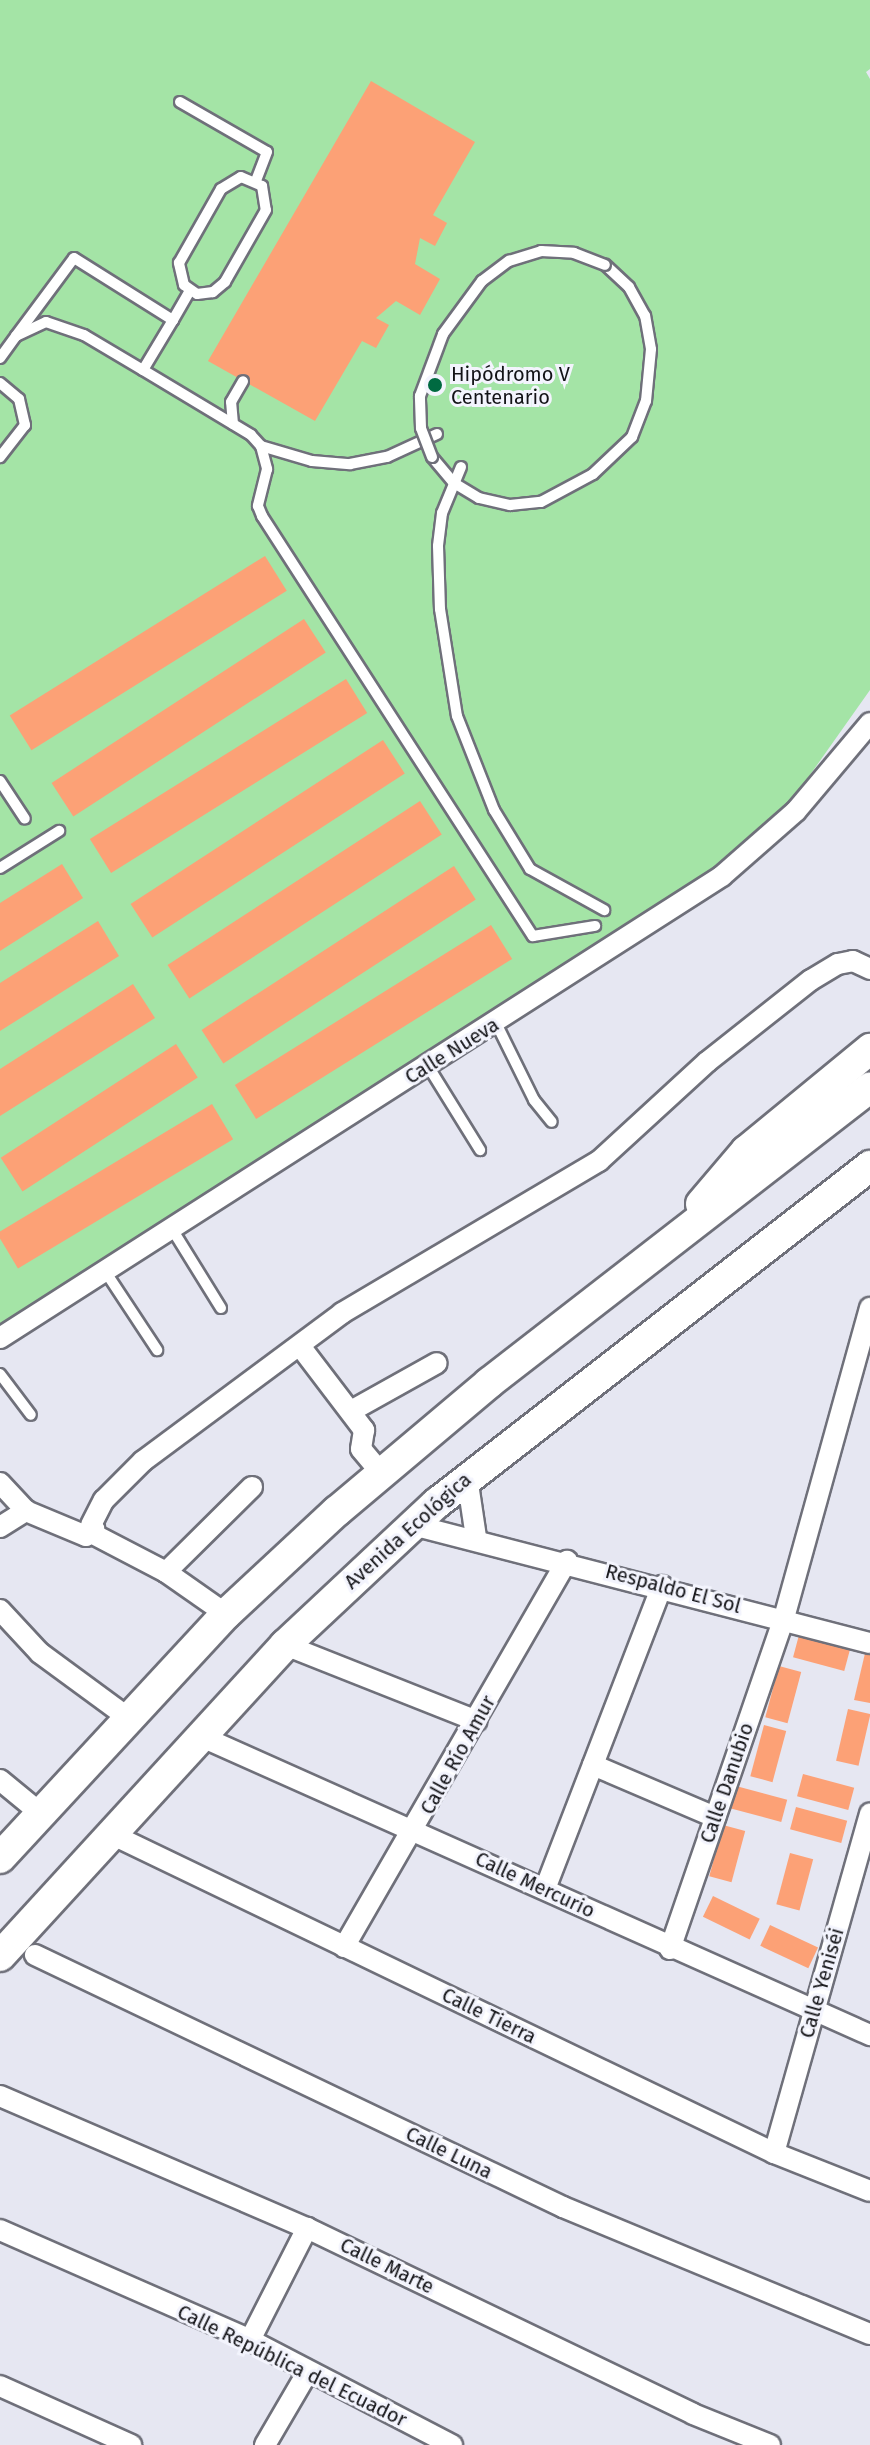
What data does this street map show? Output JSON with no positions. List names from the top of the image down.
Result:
{
  "streets": {
    "main road": ["Avenida Ecológica"],
    "street": [
      "Calle Nueva",
      "Respaldo El Sol",
      "Calle Río Amur",
      "Calle Danubio",
      "Calle Mercurio",
      "Calle Yeniséi",
      "Calle Tierra",
      "Calle Luna",
      "Calle Marte",
      "Calle República del Ecuador"
    ]
  },
  "crossings": [
    ["Avenida Ecológica", "Respaldo El Sol"],
    ["Avenida Ecológica", "Calle Mercurio"],
    ["Avenida Ecológica", "Calle Tierra"],
    ["Respaldo El Sol", "Calle Río Amur"],
    ["Respaldo El Sol", "Calle Danubio"],
    ["Calle Río Amur", "Calle Mercurio"],
    ["Calle Río Amur", "Calle Tierra"],
    ["Calle Danubio", "Calle Mercurio"],
    ["Calle Mercurio", "Calle Yeniséi"],
    ["Calle Yeniséi", "Calle Tierra"]
  ],
  "places": ["Hipódromo V Centenario"]
}
